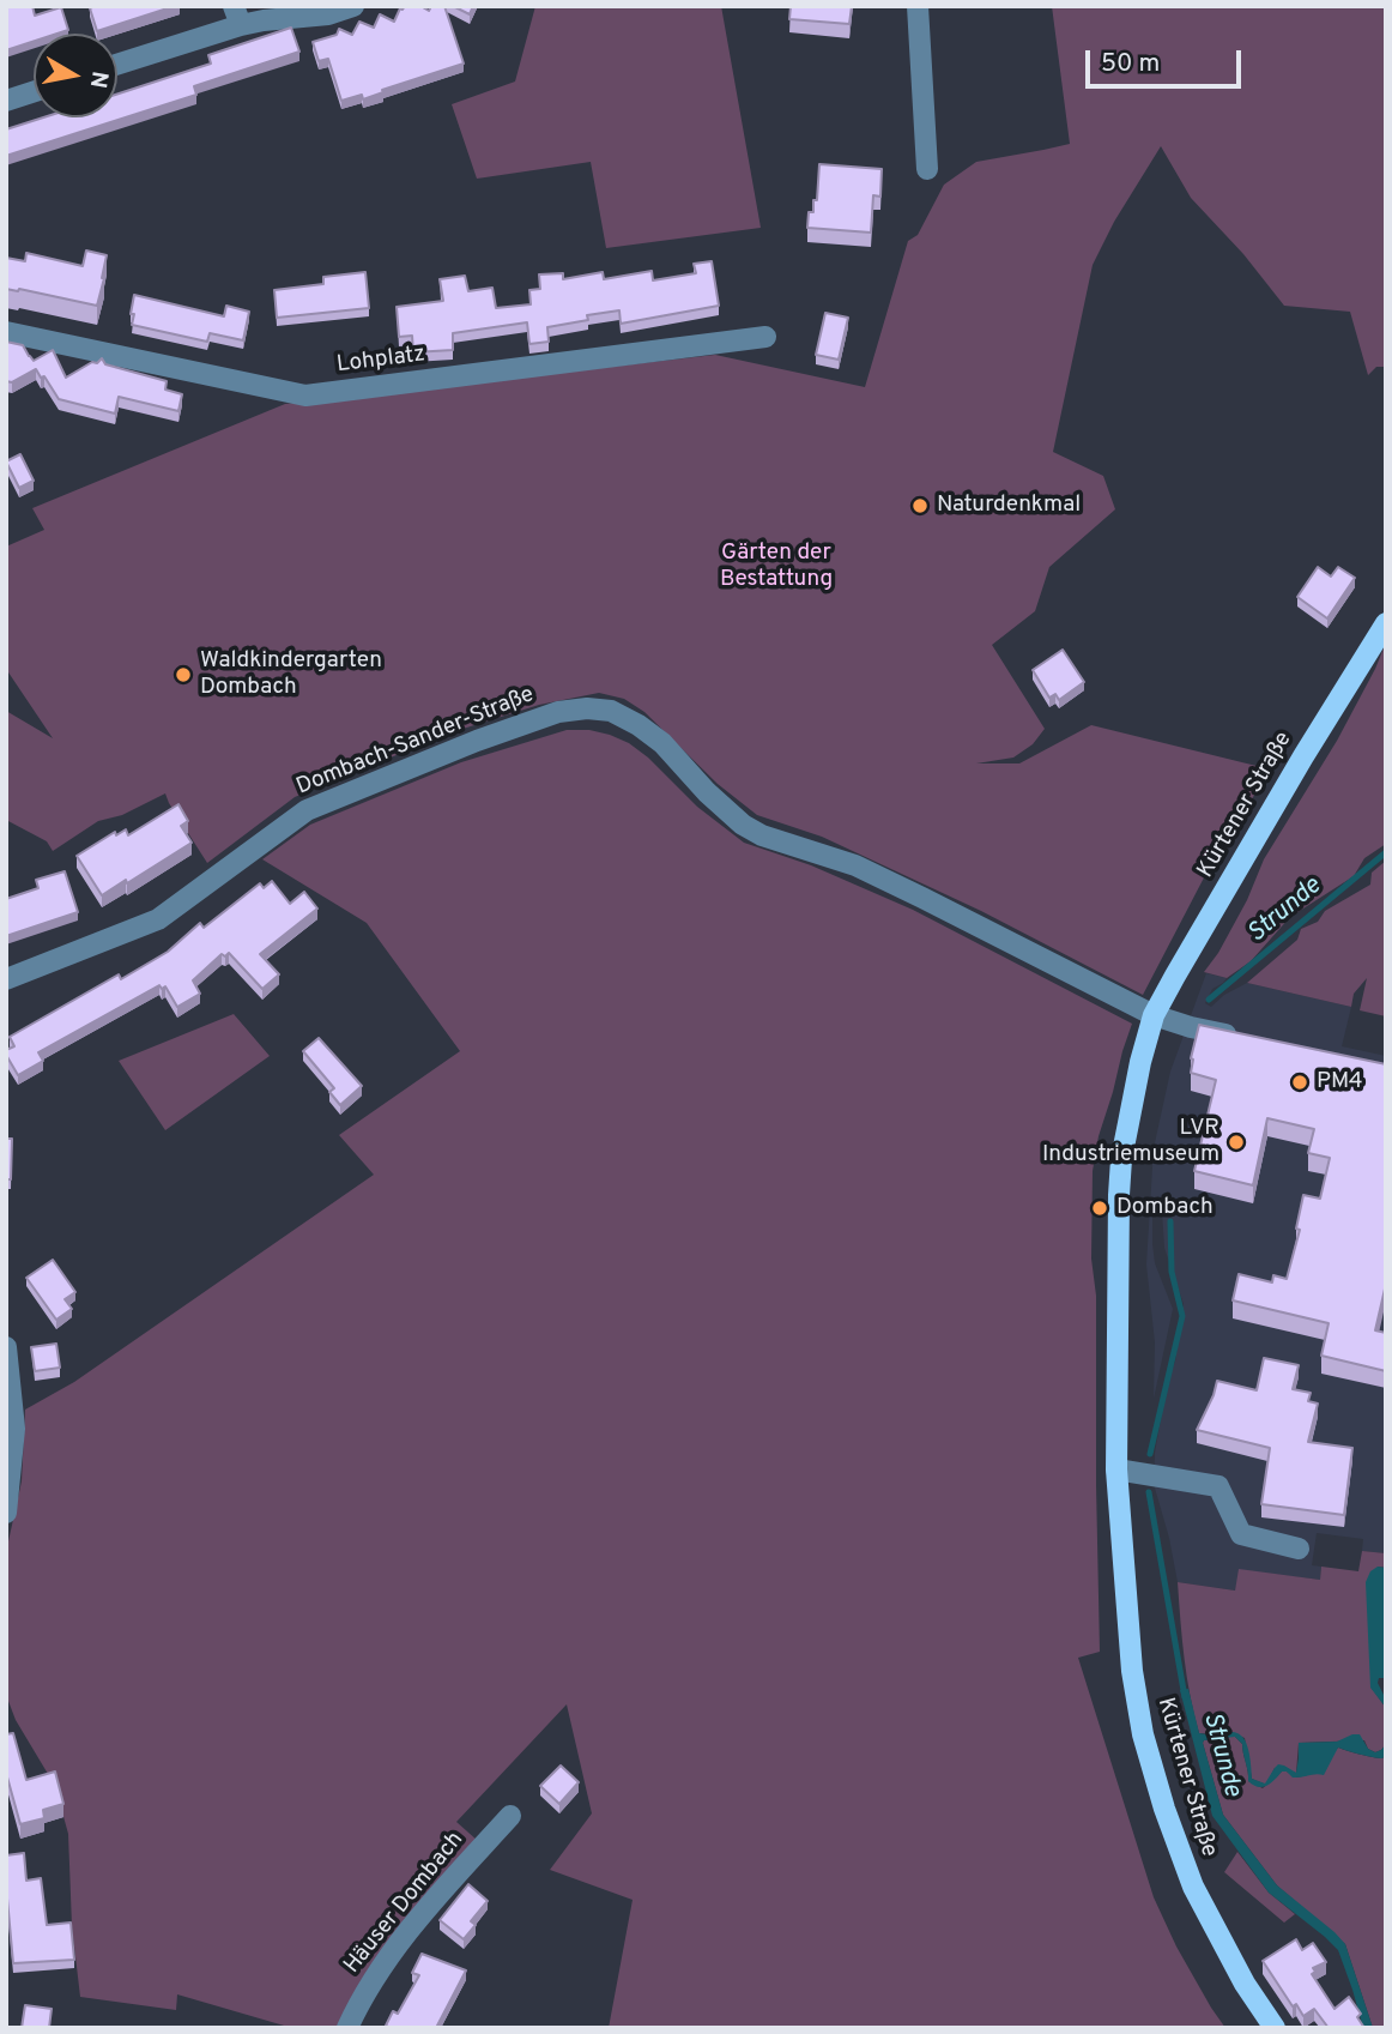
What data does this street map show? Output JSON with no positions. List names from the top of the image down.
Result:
{
  "streets": {
    "main road": ["Kürtener Straße"],
    "street": ["Lohplatz", "Dombach-Sander-Straße", "Häuser Dombach"]
  },
  "crossings": [
    ["Dombach-Sander-Straße", "Kürtener Straße"]
  ],
  "water": ["Strunde"],
  "parks": ["Gärten der Bestattung"],
  "places": [
    "Naturdenkmal",
    "Waldkindergarten Dombach",
    "PM4",
    "LVR Industriemuseum",
    "Dombach"
  ],
  "scale_bar": "50 m",
  "north": "right"
}
